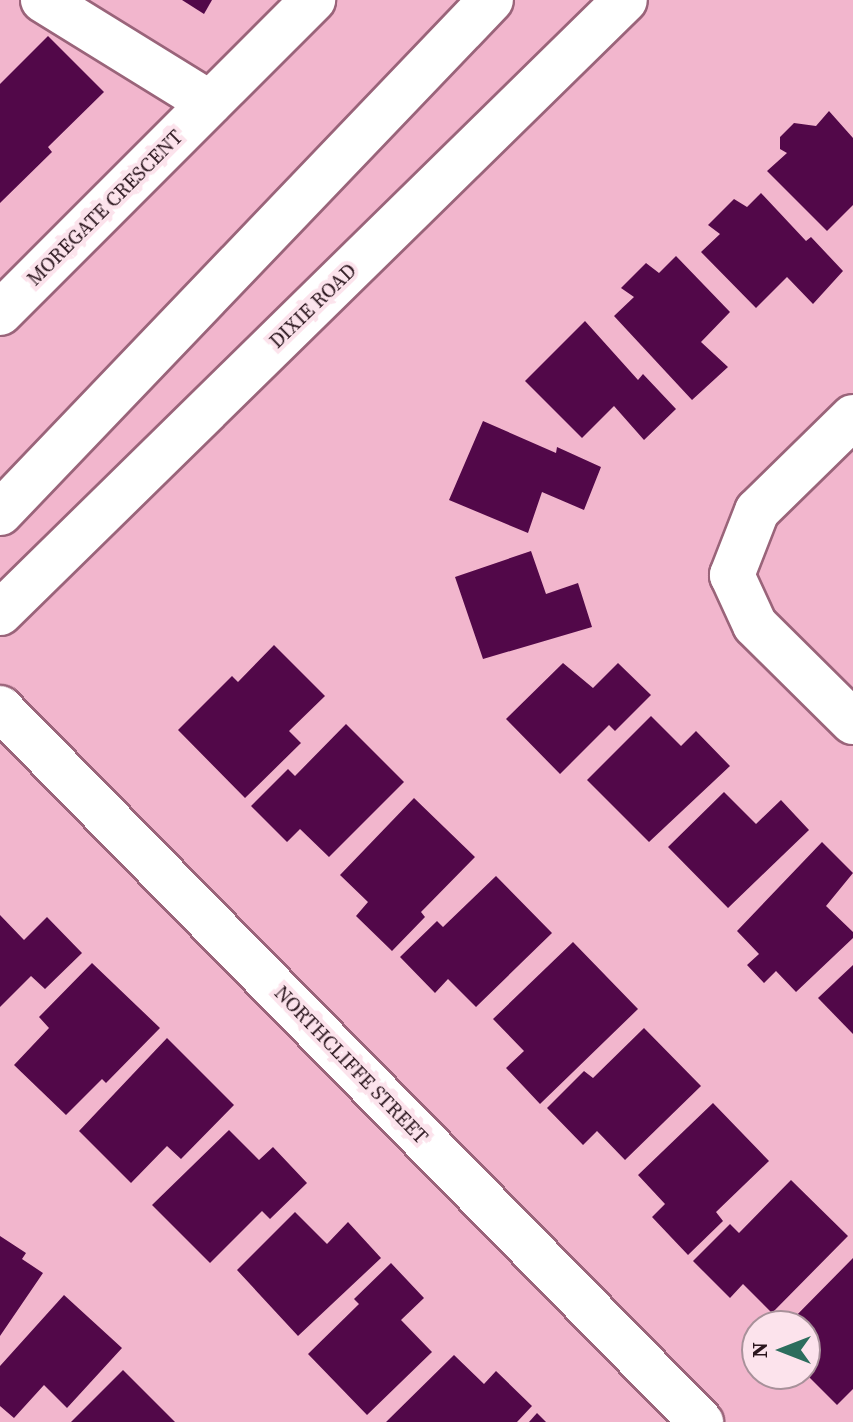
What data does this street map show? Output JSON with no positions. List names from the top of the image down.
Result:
{
  "streets": {
    "street": ["MOREGATE CRESCENT", "DIXIE ROAD", "NORTHCLIFFE STREET"]
  },
  "north": "left"
}
